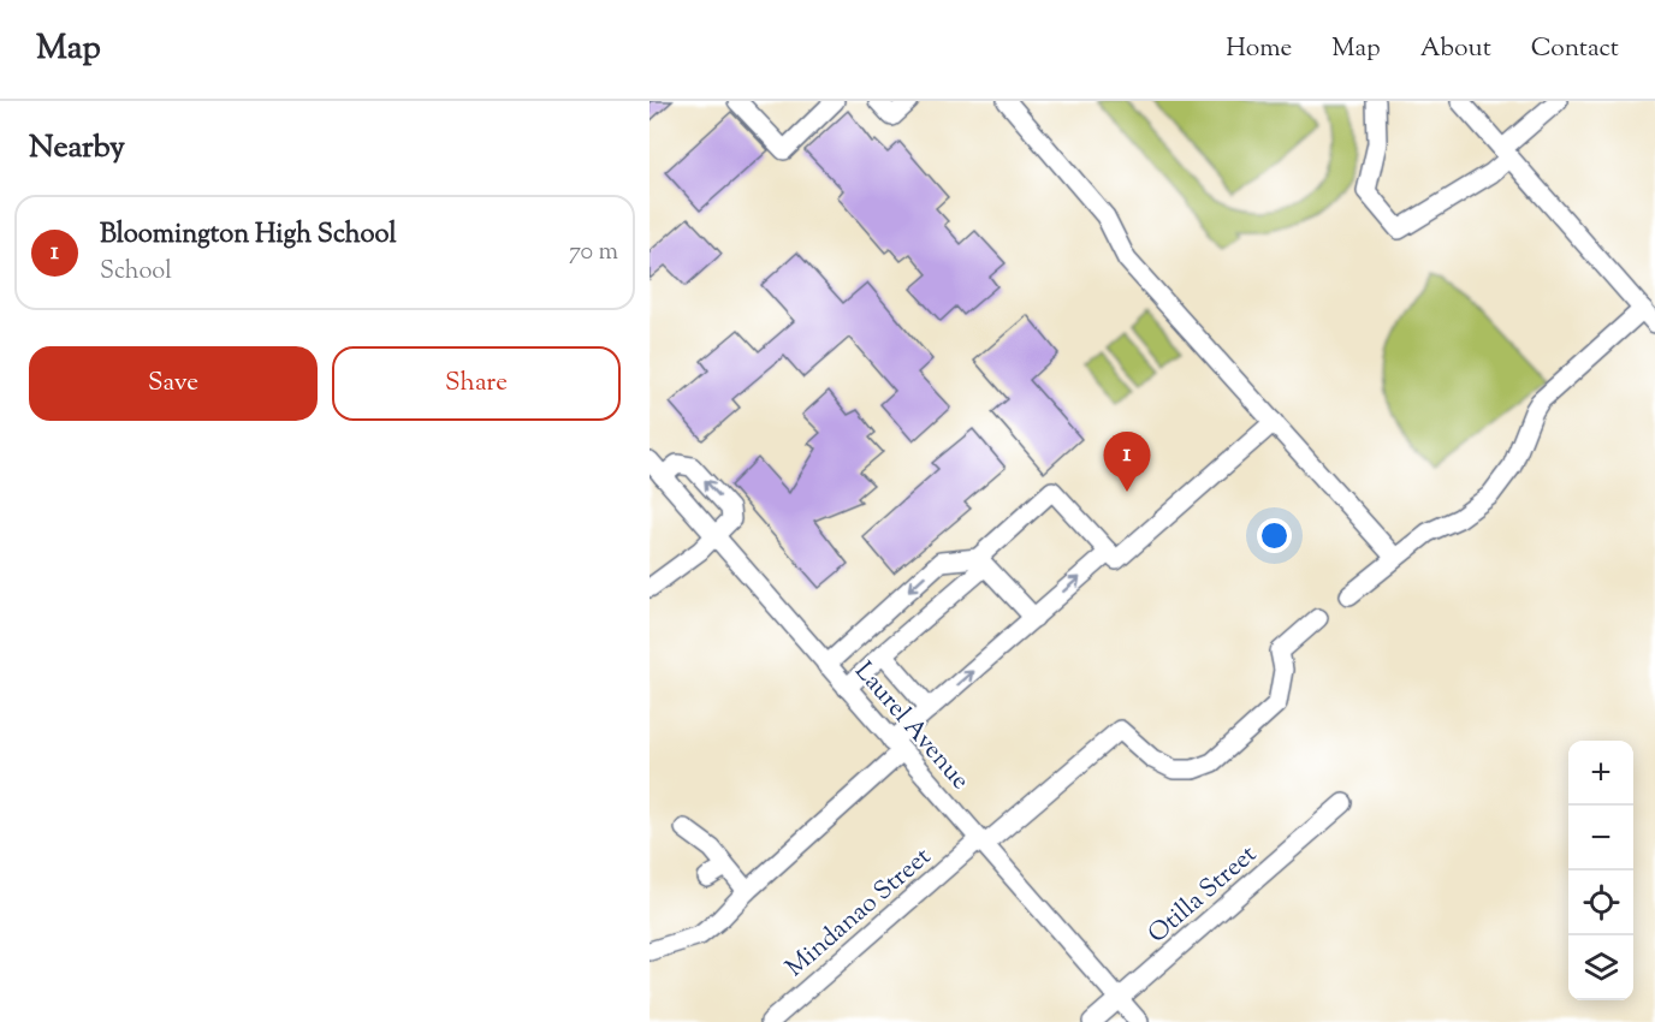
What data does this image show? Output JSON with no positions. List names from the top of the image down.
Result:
{
  "streets": {
    "street": ["Laurel Avenue", "Otilla Street", "Mindanao Street"]
  },
  "crossings": [
    ["Laurel Avenue", "Otilla Street"],
    ["Laurel Avenue", "Mindanao Street"]
  ],
  "page": {
    "header": "Map",
    "nav": [
      "Home",
      "Map",
      "About",
      "Contact"
    ],
    "heading": "Nearby",
    "list": [
      {
        "mark": "1",
        "name": "Bloomington High School",
        "note": "School",
        "value": "70 m"
      }
    ],
    "buttons": ["Save", "Share"],
    "pins": "1",
    "map_buttons": ["+", "−"]
  }
}
